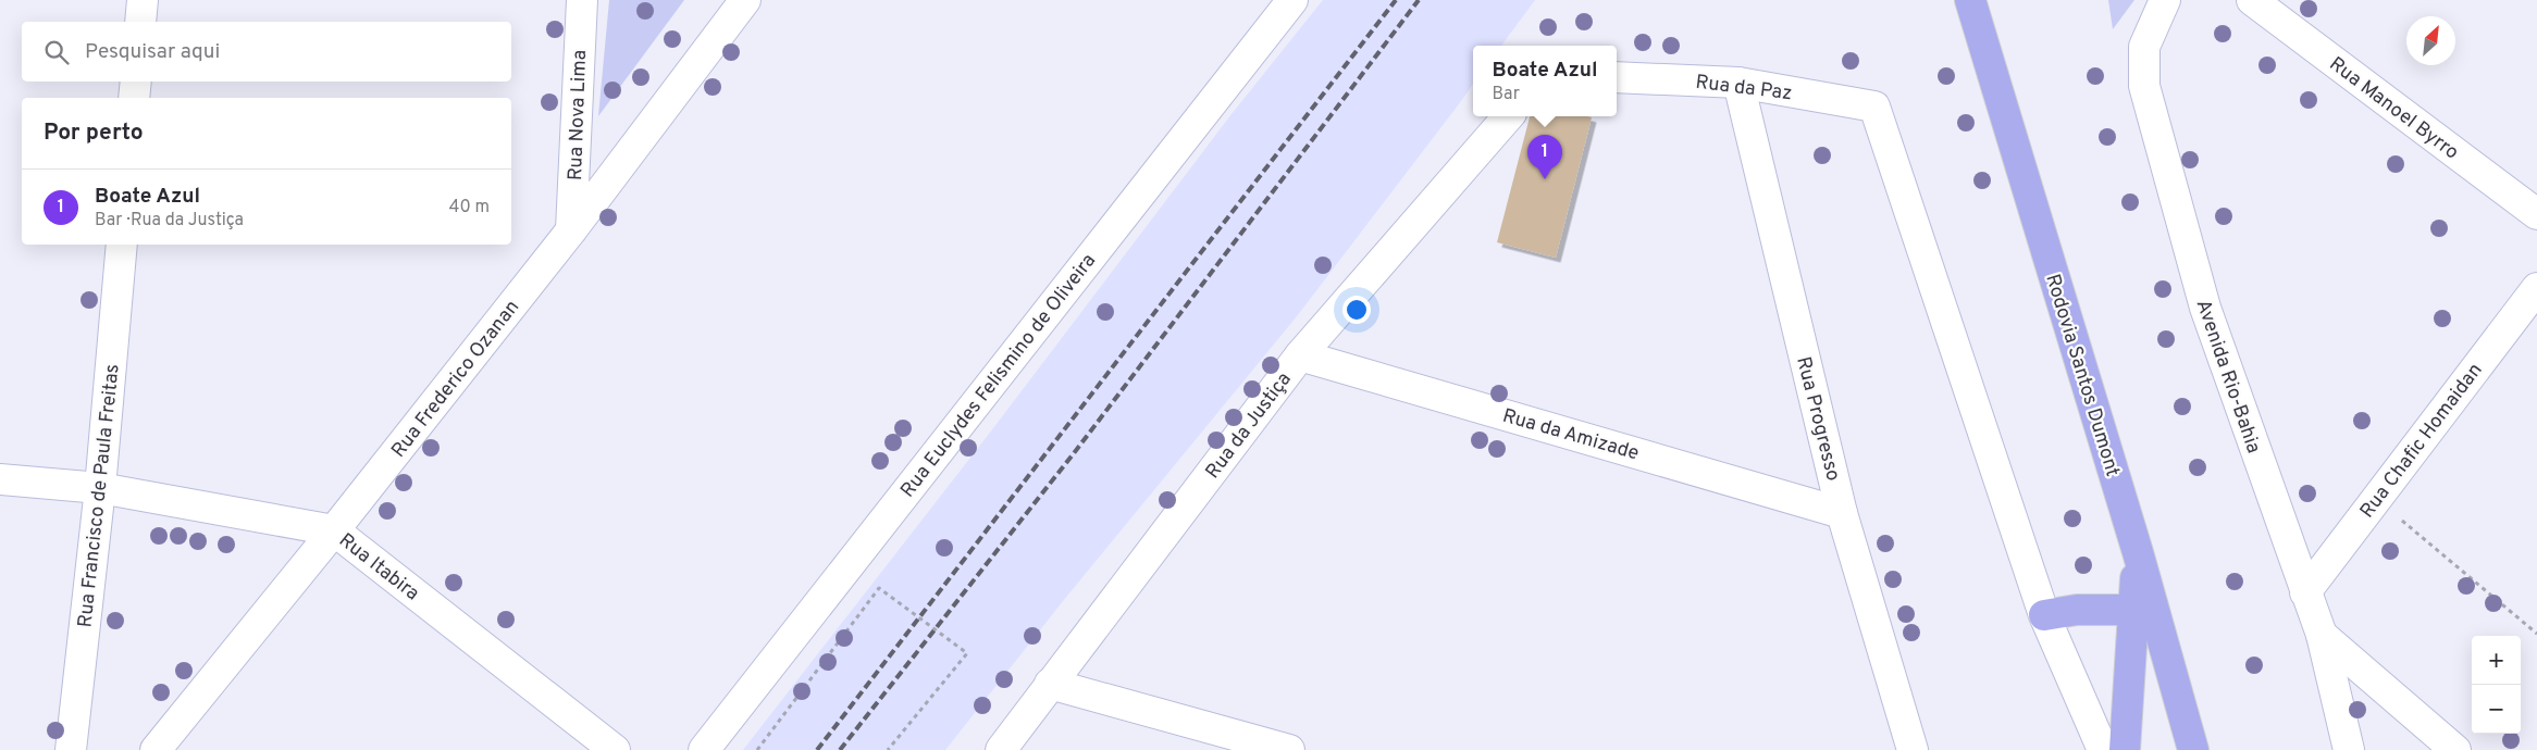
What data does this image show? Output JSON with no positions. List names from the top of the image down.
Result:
{
  "streets": {
    "highway": ["Rodovia Santos Dumont"],
    "street": [
      "Rua da Paz",
      "Rua Manoel Byrro",
      "Rua Nova Lima",
      "Rua Euclydes Felismino de Oliveira",
      "Avenida Rio-Bahia",
      "Rua Frederico Ozanan",
      "Rua Progresso",
      "Rua da Justiça",
      "Rua da Amizade",
      "Rua Chafic Homaidan",
      "Rua Francisco de Paula Freitas",
      "Rua Itabira"
    ]
  },
  "crossings": [
    ["Rua da Paz", "Rua Progresso"],
    ["Rua Nova Lima", "Rua Frederico Ozanan"],
    ["Avenida Rio-Bahia", "Rua Chafic Homaidan"],
    ["Rua Frederico Ozanan", "Rua Itabira"],
    ["Rua Progresso", "Rua da Amizade"],
    ["Rua da Justiça", "Rua da Amizade"],
    ["Rua Francisco de Paula Freitas", "Rua Itabira"]
  ],
  "north": "top right",
  "page": {
    "search": "Pesquisar aqui",
    "popup": ["Boate Azul", "Bar"],
    "heading": "Por perto",
    "pins": "1",
    "list": [
      {
        "mark": "1",
        "name": "Boate Azul",
        "note": "Bar · Rua da Justiça",
        "value": "40 m"
      }
    ],
    "map_buttons": ["+", "−"]
  }
}
